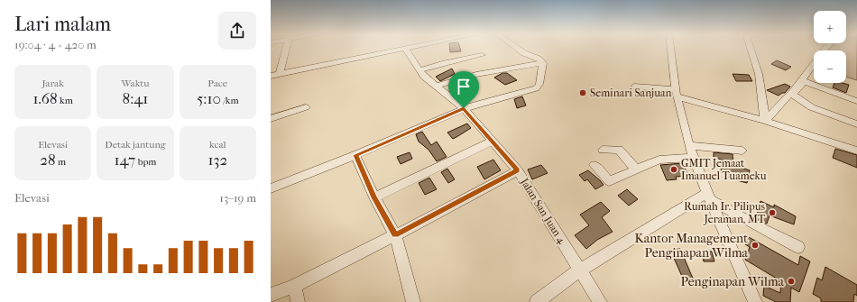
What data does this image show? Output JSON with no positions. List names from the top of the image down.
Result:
{
  "streets": {
    "street": ["Jalan San Juan 4"]
  },
  "places": [
    "Seminari Sanjuan",
    "GMIT Jemaat Imanuel Tuameku",
    "Rumah Ir. Pilipus Jeraman, MT",
    "Kantor Management Penginapan Wilma",
    "Penginapan Wilma"
  ],
  "page": {
    "heading": ["Lari malam", "19:04 · 4 × 420 m"],
    "map_buttons": ["+", "−"],
    "stats": [
      ["Jarak", "1.68 km"],
      ["Waktu", "8:41"],
      ["Pace", "5:10 /km"],
      ["Elevasi", "28 m"],
      ["Detak jantung", "147 bpm"],
      ["kcal", "132"]
    ],
    "chart": ["Elevasi", "13–19 m"]
  }
}
